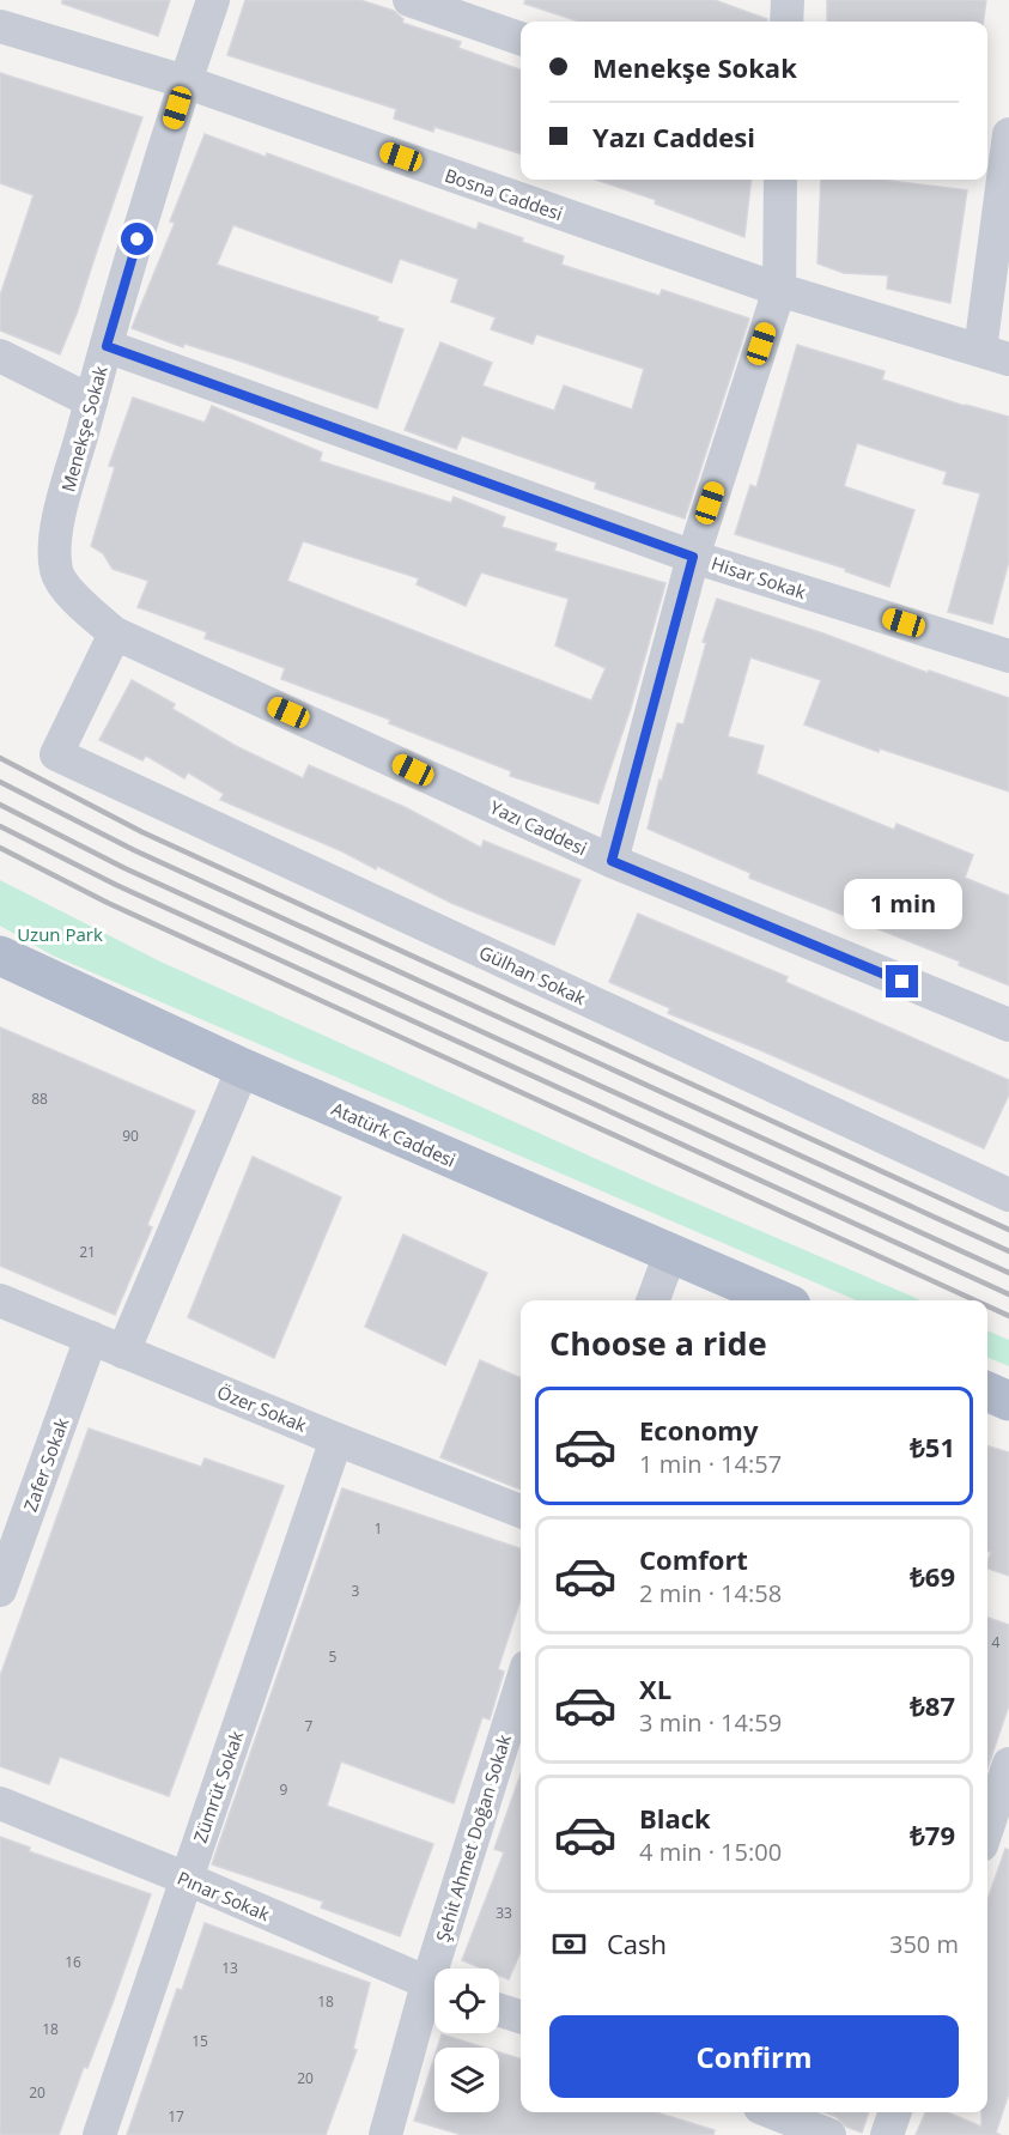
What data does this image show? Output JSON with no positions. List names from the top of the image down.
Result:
{
  "streets": {
    "main road": ["Atatürk Caddesi"],
    "street": [
      "Bosna Caddesi",
      "Menekşe Sokak",
      "Hisar Sokak",
      "Yazı Caddesi",
      "Gülhan Sokak",
      "Özer Sokak",
      "Zafer Sokak",
      "Zümrüt Sokak",
      "Şehit Ahmet Doğan Sokak",
      "Pınar Sokak"
    ]
  },
  "crossings": [
    ["Bosna Caddesi", "Menekşe Sokak"],
    ["Menekşe Sokak", "Hisar Sokak"],
    ["Menekşe Sokak", "Yazı Caddesi"],
    ["Menekşe Sokak", "Gülhan Sokak"],
    ["Yazı Caddesi", "Gülhan Sokak"],
    ["Özer Sokak", "Zafer Sokak"],
    ["Özer Sokak", "Zümrüt Sokak"],
    ["Zümrüt Sokak", "Pınar Sokak"]
  ],
  "parks": ["Uzun Park"],
  "house_numbers": [
    "88",
    "90",
    "21",
    "1",
    "3",
    "4",
    "5",
    "7",
    "9",
    "33",
    "16",
    "13",
    "18",
    "18",
    "15",
    "20",
    "20",
    "17"
  ],
  "page": {
    "banner": ["Menekşe Sokak", "Yazı Caddesi"],
    "bubble": "1 min",
    "heading": "Choose a ride",
    "list": [
      {
        "name": "Economy",
        "note": "1 min · 14:57",
        "value": "₺51"
      },
      {
        "name": "Comfort",
        "note": "2 min · 14:58",
        "value": "₺69"
      },
      {
        "name": "XL",
        "note": "3 min · 14:59",
        "value": "₺87"
      },
      {
        "name": "Black",
        "note": "4 min · 15:00",
        "value": "₺79"
      }
    ],
    "pay": ["Cash", "350 m"],
    "buttons": "Confirm"
  }
}
